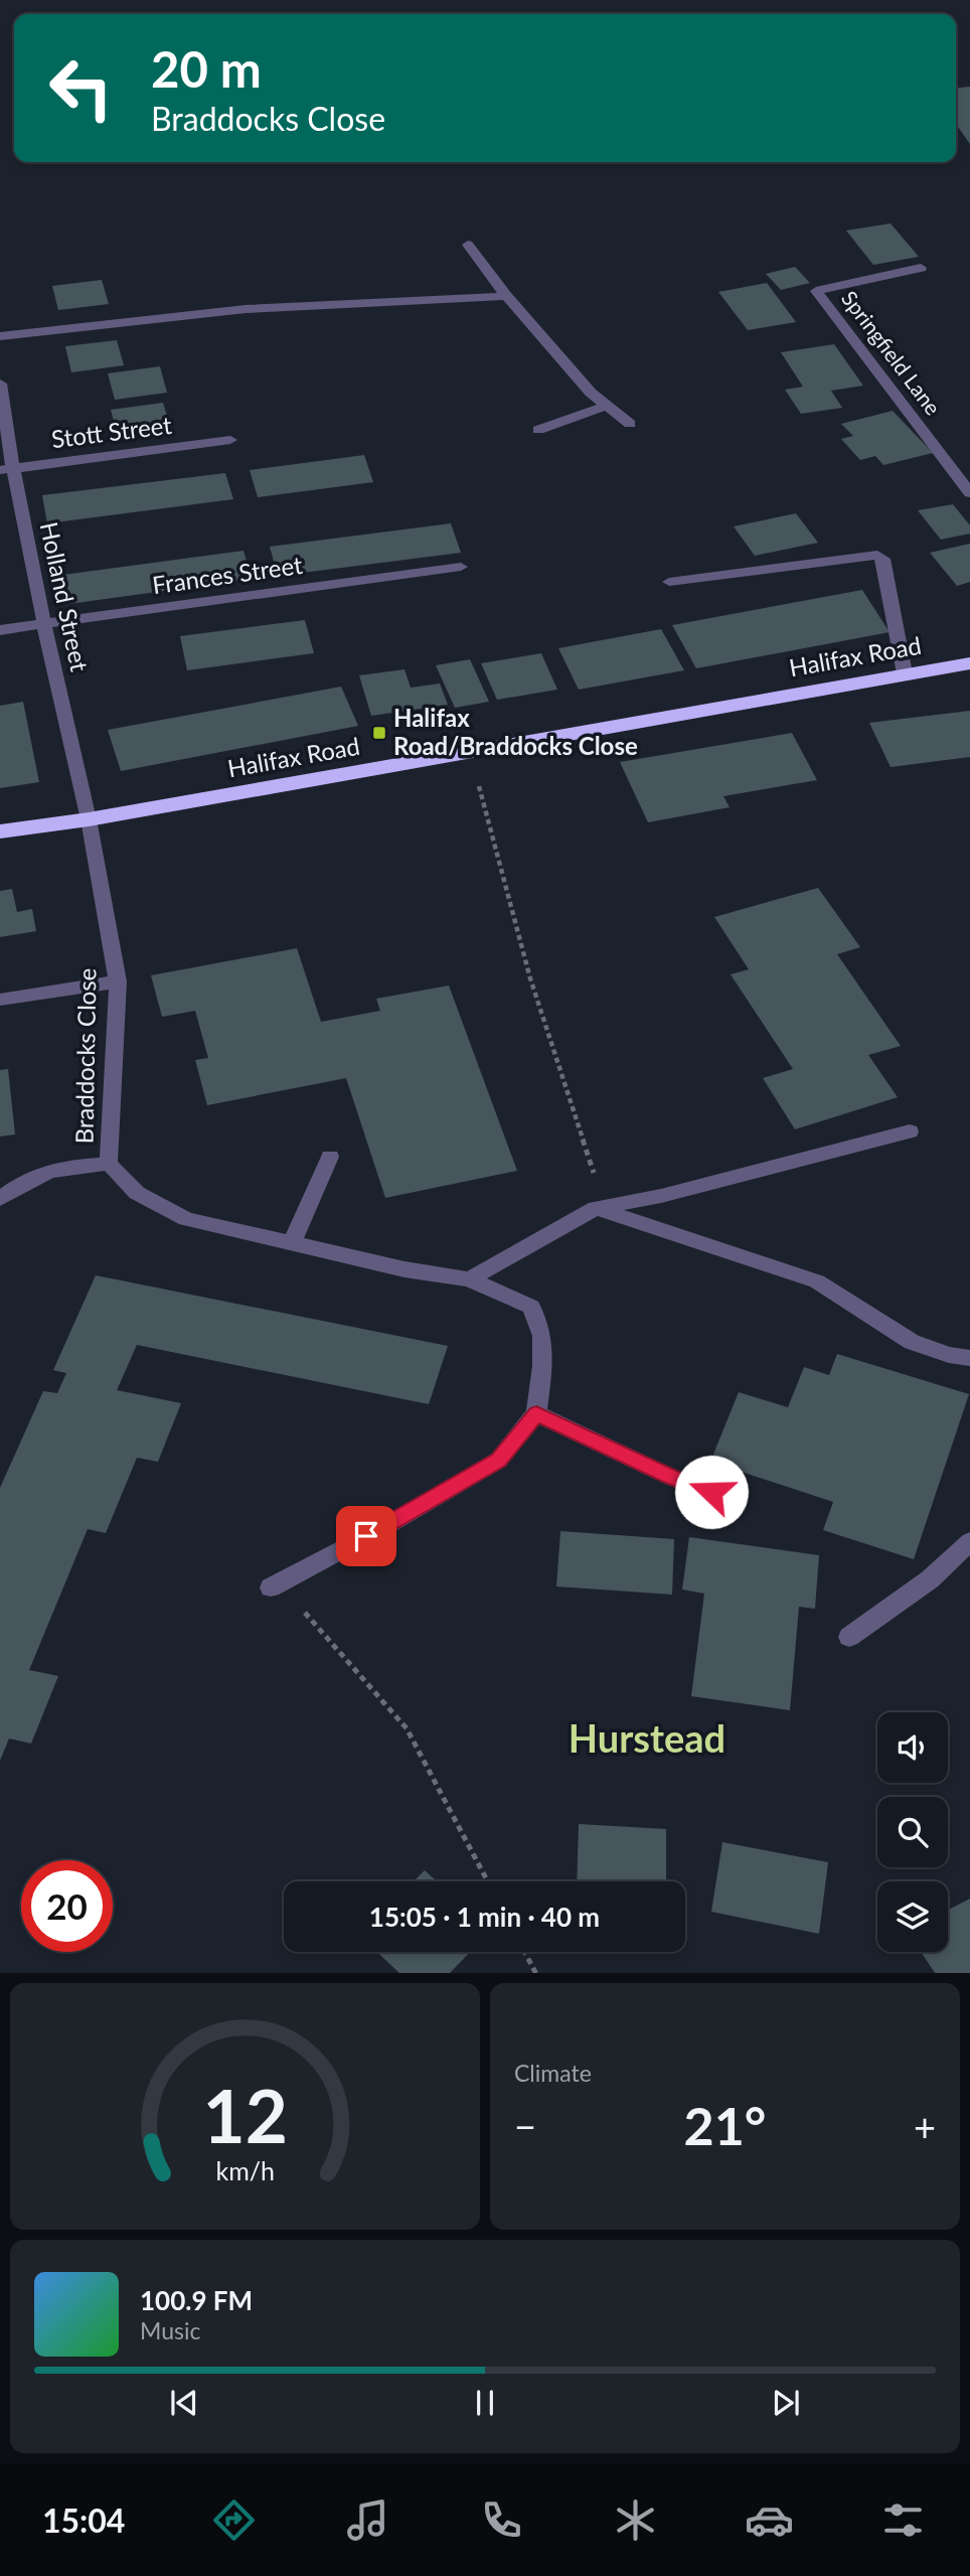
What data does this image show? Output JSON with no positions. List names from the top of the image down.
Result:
{
  "streets": {
    "highway": ["Halifax Road"],
    "street": [
      "Springfield Lane",
      "Stott Street",
      "Frances Street",
      "Holland Street",
      "Braddocks Close"
    ]
  },
  "crossings": [
    ["Stott Street", "Holland Street"],
    ["Frances Street", "Holland Street"],
    ["Holland Street", "Halifax Road"],
    ["Holland Street", "Braddocks Close"],
    ["Halifax Road", "Braddocks Close"]
  ],
  "districts": ["Hurstead"],
  "places": {
    "transit": ["Halifax Road/Braddocks Close"]
  },
  "page": {
    "turn": ["20 m", "Braddocks Close"],
    "limit": "20",
    "trip": "15:05 · 1 min · 40 m",
    "tile": "Climate",
    "heat": ["−", "21°", "+"],
    "song": ["100.9 FM", "Music"],
    "tabs": "15:04",
    "gauge": ["12", "km/h"]
  }
}
